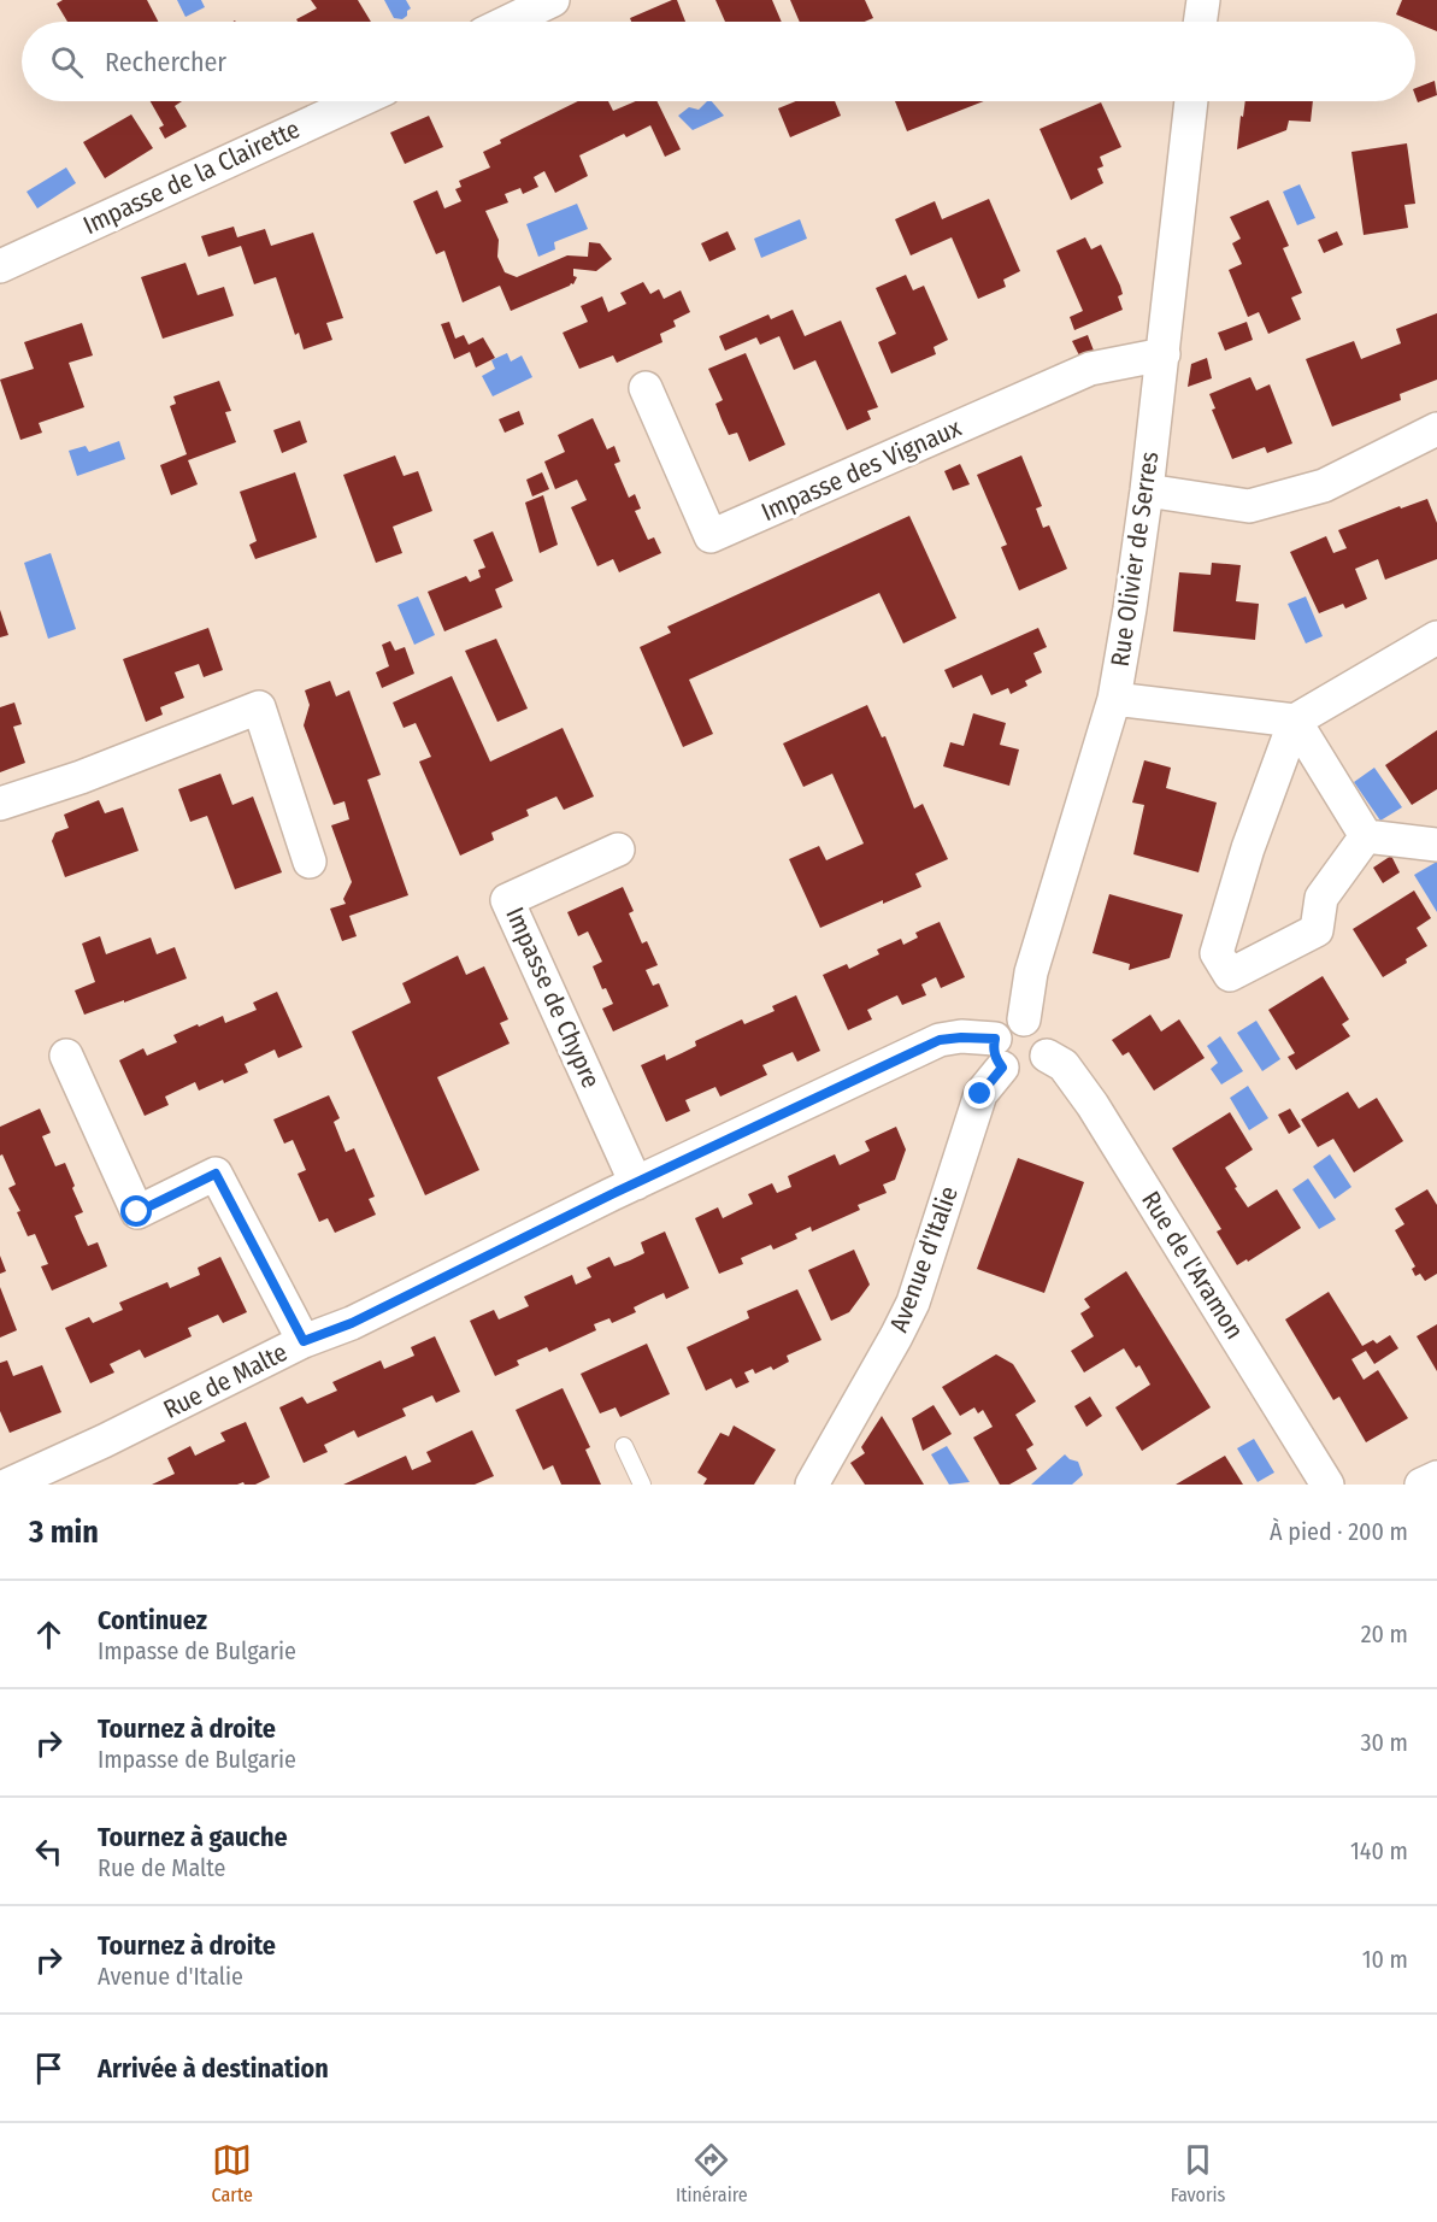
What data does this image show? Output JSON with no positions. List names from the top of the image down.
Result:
{
  "streets": {
    "street": [
      "Impasse de la Clairette",
      "Impasse des Vignaux",
      "Rue Olivier de Serres",
      "Impasse de Chypre",
      "Avenue d'Italie",
      "Rue de l'Aramon",
      "Rue de Malte"
    ]
  },
  "crossings": [
    ["Impasse des Vignaux", "Rue Olivier de Serres"],
    ["Rue Olivier de Serres", "Avenue d'Italie"],
    ["Rue Olivier de Serres", "Rue de l'Aramon"],
    ["Rue Olivier de Serres", "Rue de Malte"],
    ["Impasse de Chypre", "Rue de Malte"],
    ["Avenue d'Italie", "Rue de l'Aramon"],
    ["Avenue d'Italie", "Rue de Malte"],
    ["Rue de l'Aramon", "Rue de Malte"]
  ],
  "page": {
    "search": "Rechercher",
    "heading": ["3 min", "À pied · 200 m"],
    "list": [
      ["Continuez", "Impasse de Bulgarie", "20 m"],
      ["Tournez à droite", "Impasse de Bulgarie", "30 m"],
      ["Tournez à gauche", "Rue de Malte", "140 m"],
      ["Tournez à droite", "Avenue d'Italie", "10 m"],
      "Arrivée à destination"
    ],
    "nav": ["Carte", "Itinéraire", "Favoris"]
  }
}
